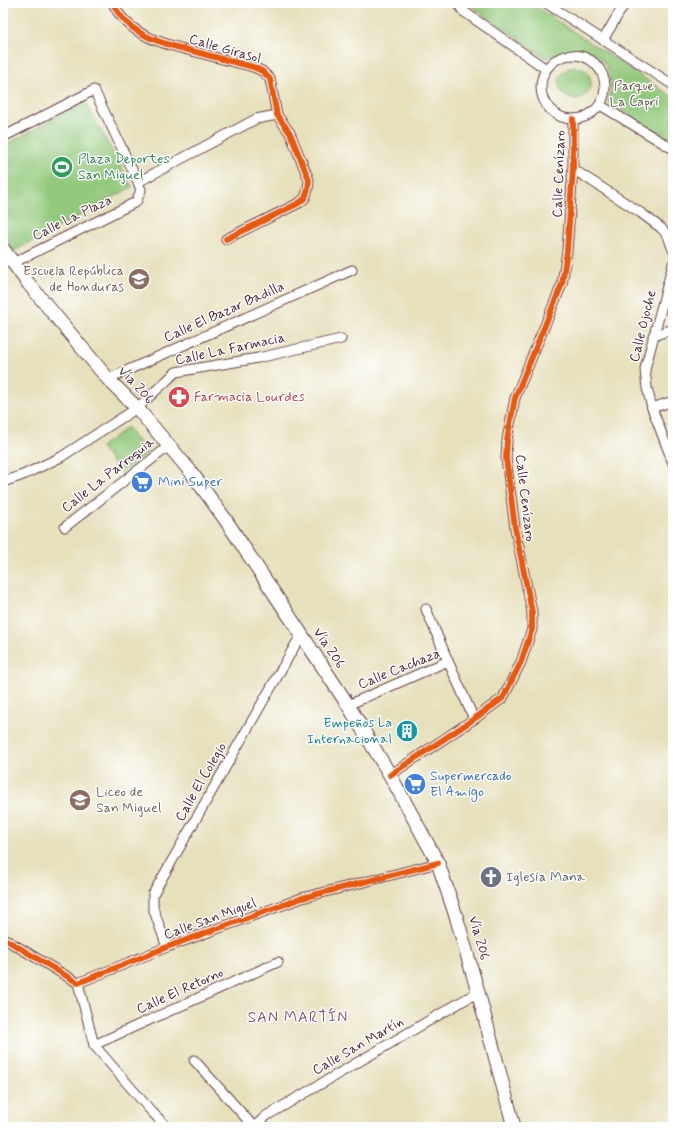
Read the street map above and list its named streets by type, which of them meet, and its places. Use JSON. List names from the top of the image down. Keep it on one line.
{"streets":{"main road":["Vía 206"],"street":["Calle Girasol","Calle Cenízaro","Calle La Plaza","Calle El Bazar Badilla","Calle Ojoche","Calle La Farmacia","Calle La Parroquia","Calle Cachaza","Calle El Colegio","Calle San Miguel","Calle El Retorno","Calle San Martín"]},"crossings":[["Calle Cenízaro","Vía 206"],["Calle Cenízaro","Calle Cachaza"],["Calle La Plaza","Vía 206"],["Calle El Bazar Badilla","Vía 206"],["Calle La Farmacia","Vía 206"],["Vía 206","Calle La Parroquia"],["Vía 206","Calle Cachaza"],["Vía 206","Calle El Colegio"],["Vía 206","Calle San Miguel"],["Vía 206","Calle San Martín"],["Calle El Colegio","Calle San Miguel"]],"districts":["SAN MARTÍN"],"parks":["Parque La Capri"],"places":{"sports":["Plaza Deportes San Miguel"],"school or university":["Escuela República de Honduras","Liceo de San Miguel"],"pharmacy":["Farmacia Lourdes"],"supermarket":["Mini Super","Supermercado El Amigo"],"building":["Empeños La Internacional"],"church":["Iglesia Mana"]}}
